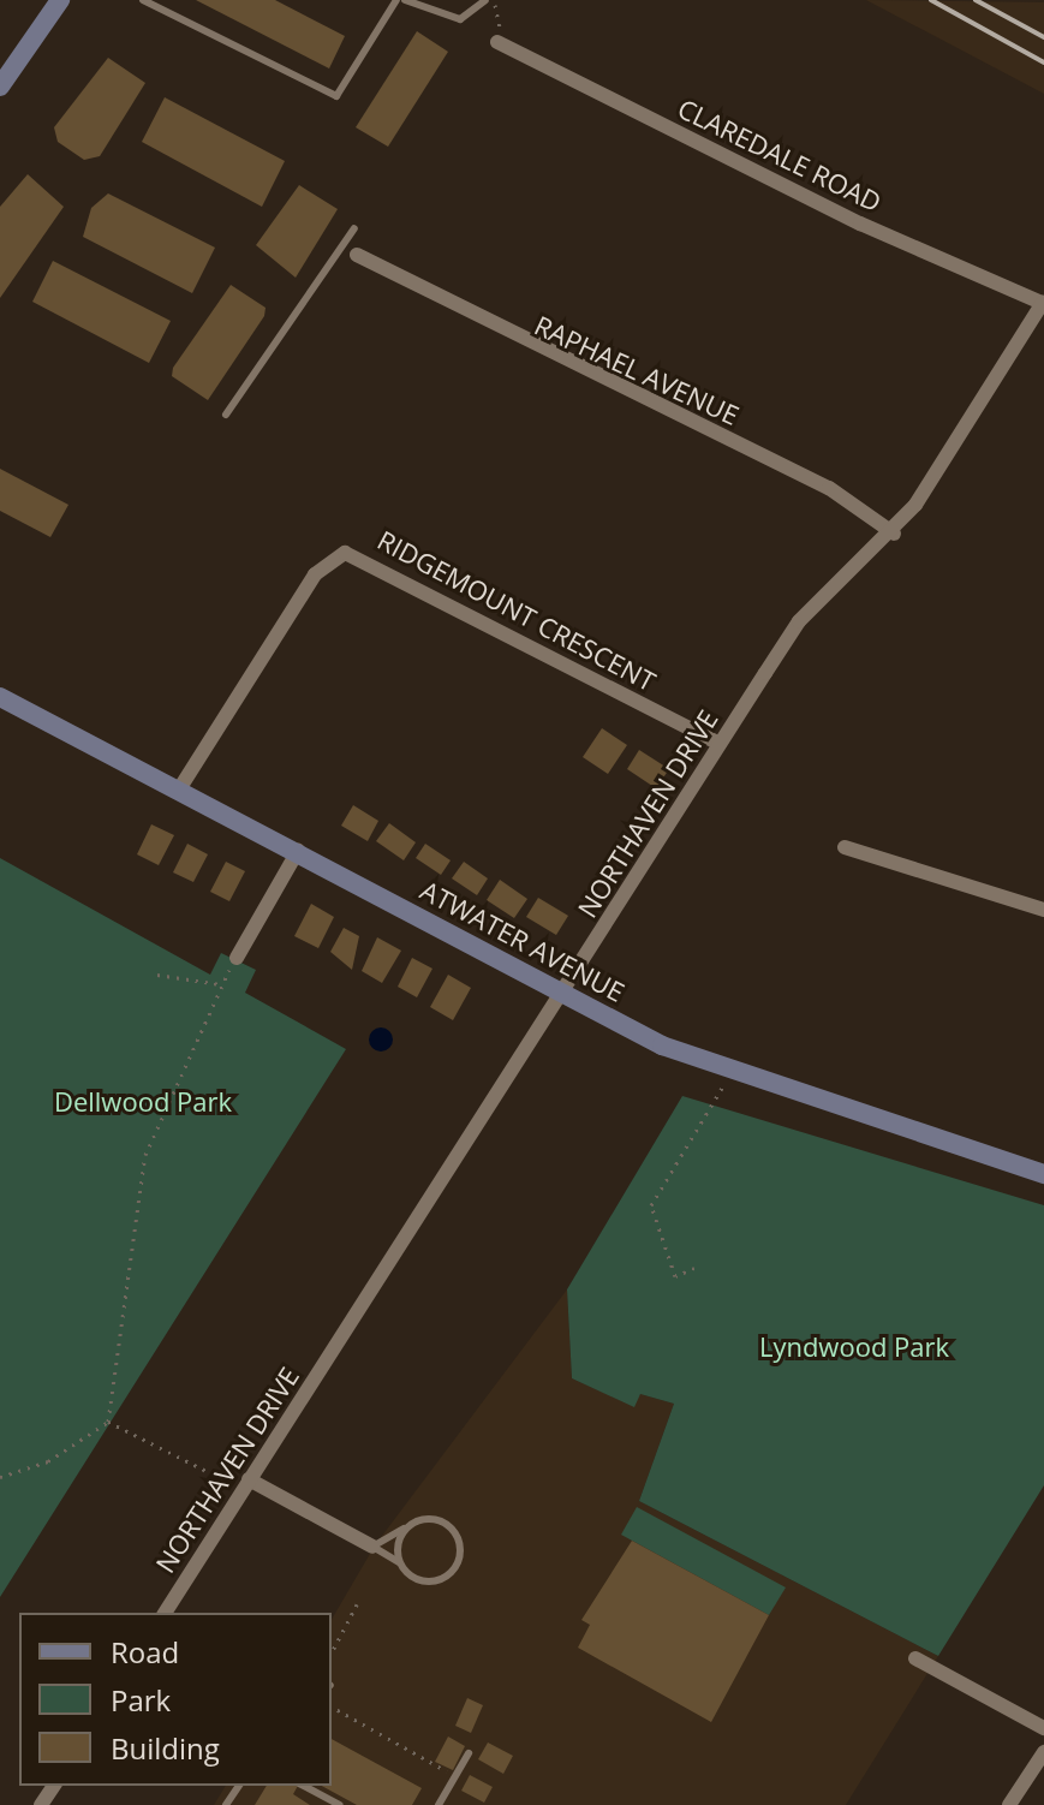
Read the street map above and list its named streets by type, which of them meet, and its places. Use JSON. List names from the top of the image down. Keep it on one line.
{"streets":{"street":["CLAREDALE ROAD","RAPHAEL AVENUE","RIDGEMOUNT CRESCENT","NORTHAVEN DRIVE","ATWATER AVENUE"]},"crossings":[["CLAREDALE ROAD","NORTHAVEN DRIVE"],["RAPHAEL AVENUE","NORTHAVEN DRIVE"],["RIDGEMOUNT CRESCENT","NORTHAVEN DRIVE"],["RIDGEMOUNT CRESCENT","ATWATER AVENUE"],["NORTHAVEN DRIVE","ATWATER AVENUE"]],"parks":["Dellwood Park","Lyndwood Park"],"legend":["Road","Park","Building"]}
